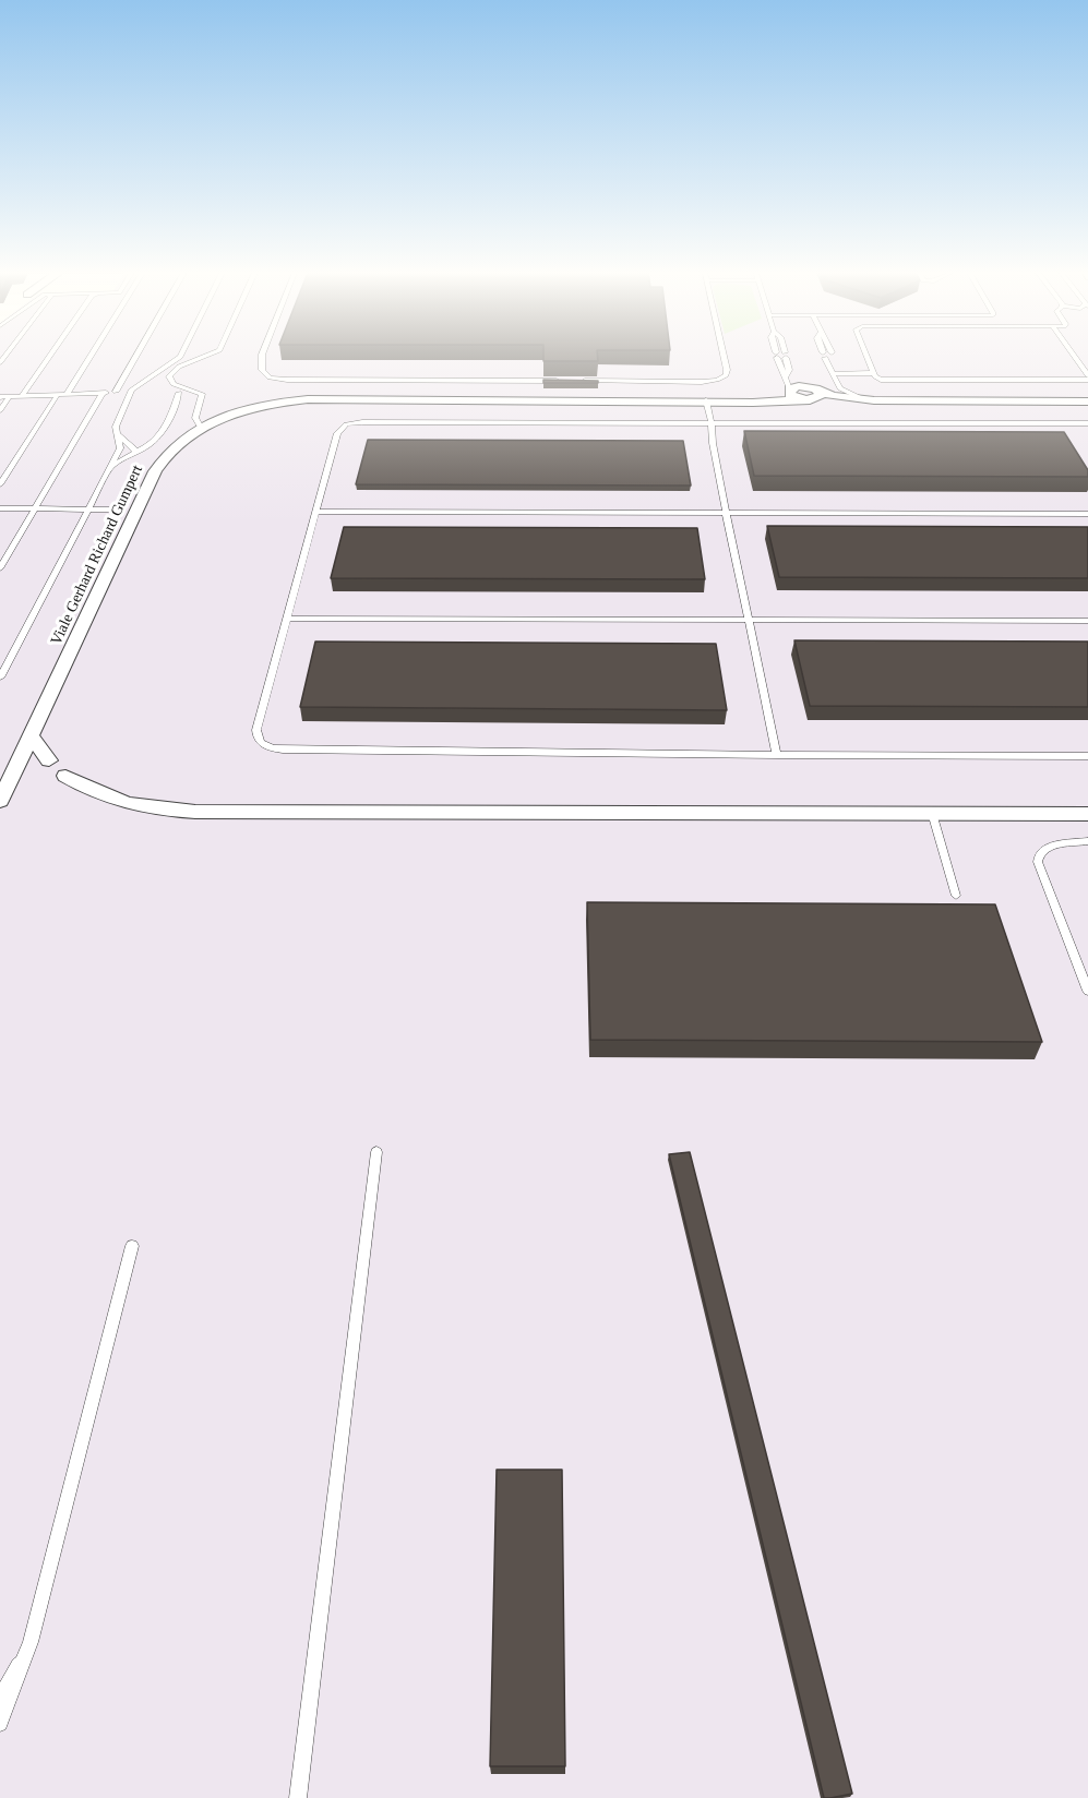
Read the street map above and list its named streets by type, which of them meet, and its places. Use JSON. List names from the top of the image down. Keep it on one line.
{"streets":{"street":["Viale Gerhard Richard Gumpert"]}}
